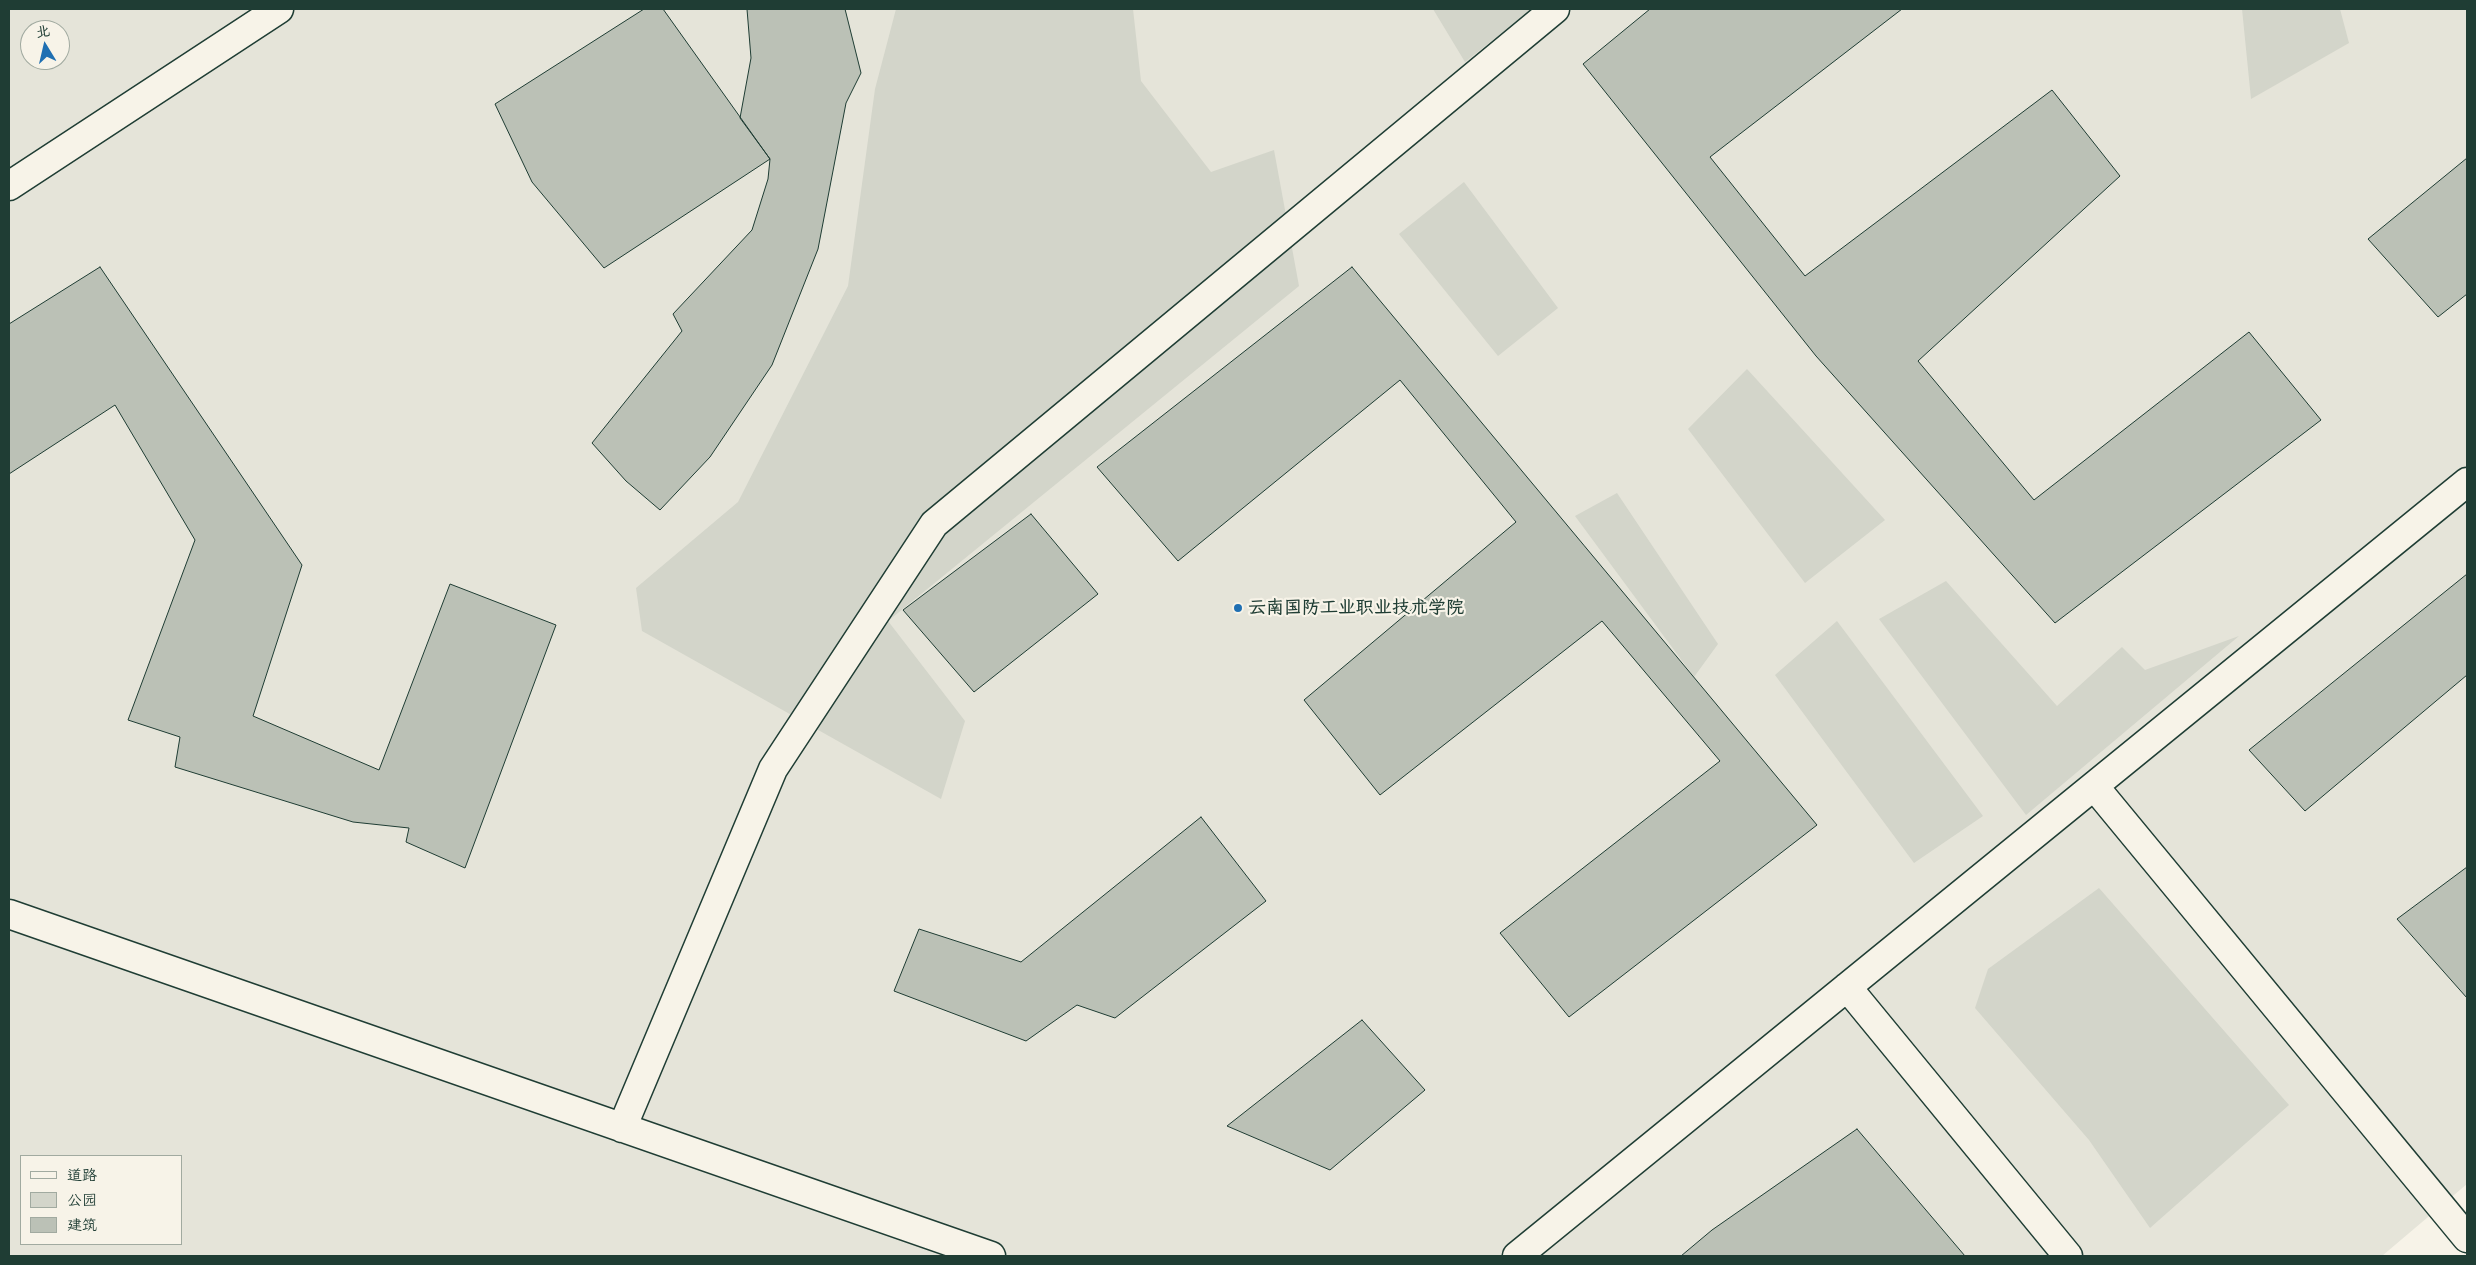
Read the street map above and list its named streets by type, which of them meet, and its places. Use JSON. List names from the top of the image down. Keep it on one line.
{"places":["云南国防工业职业技术学院"],"legend":["道路","公园","建筑"],"north":"top"}
